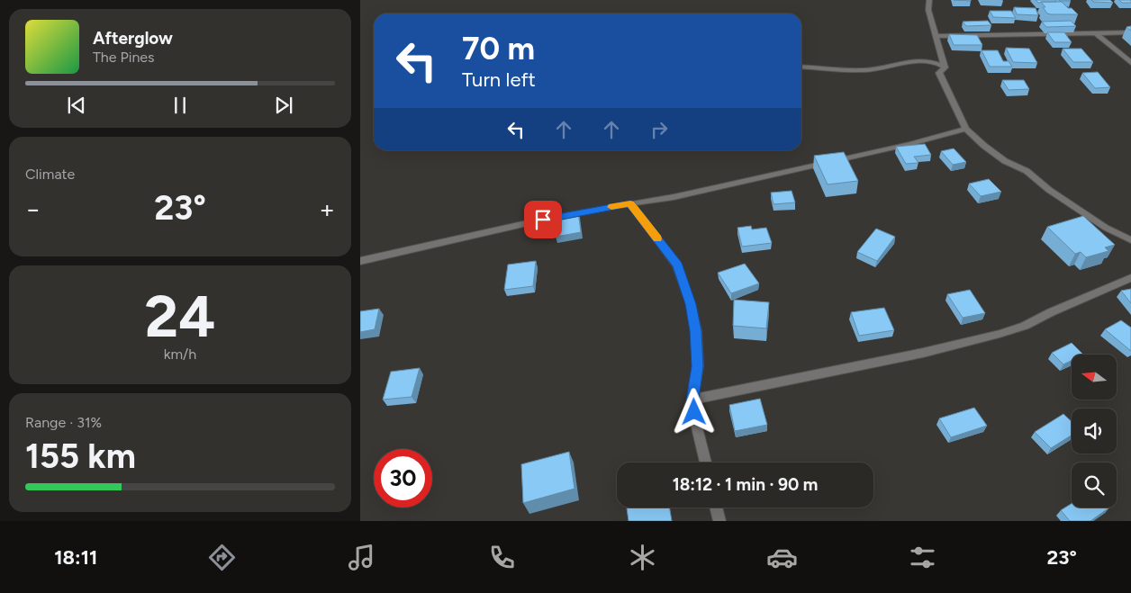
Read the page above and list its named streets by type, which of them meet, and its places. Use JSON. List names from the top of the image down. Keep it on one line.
{"north":"left","page":{"turn":["70 m","Turn left"],"song":["Afterglow","The Pines"],"tile":["Climate",["24","km/h"],["Range · 31%","155 km"]],"heat":["−","23°","+"],"limit":"30","trip":"18:12 · 1 min · 90 m","tabs":["18:11","23°"]}}
